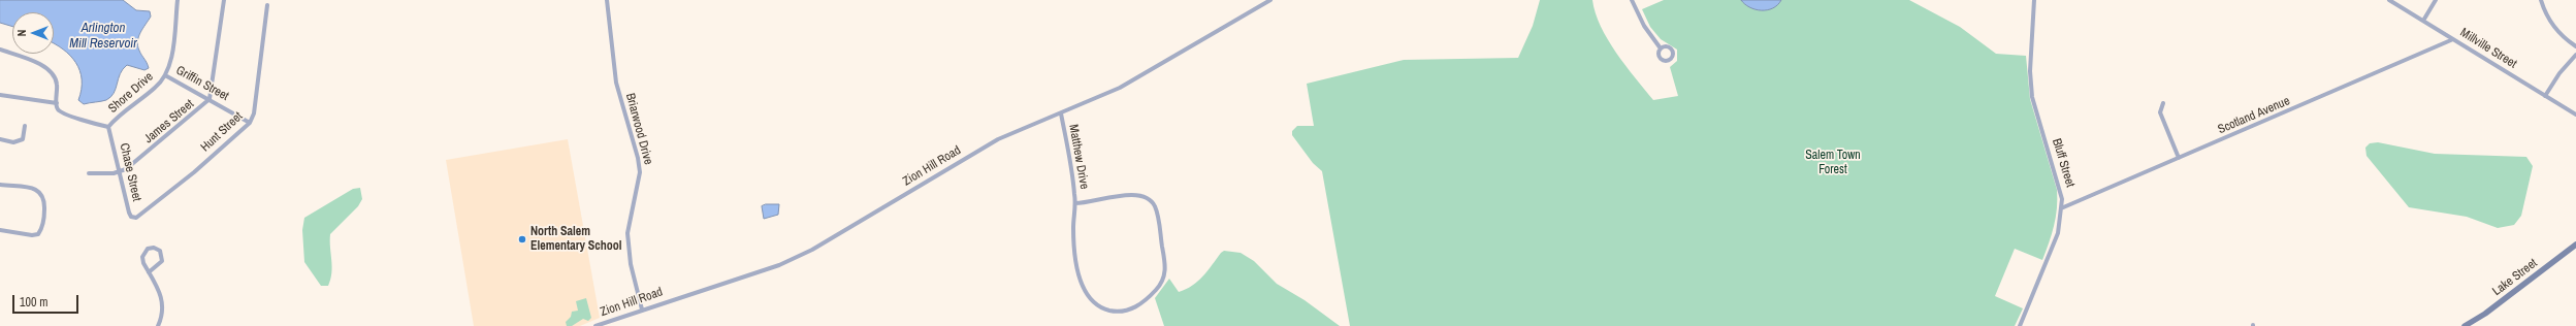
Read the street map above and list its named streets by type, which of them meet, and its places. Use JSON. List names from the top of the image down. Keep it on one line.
{"streets":{"street":["Millville Street","Griffin Street","Shore Drive","Scotland Avenue","James Street","Briarwood Drive","Hunt Street","Matthew Drive","Bluff Street","Zion Hill Road","Chase Street","Lake Street"]},"crossings":[["Millville Street","Scotland Avenue"],["Griffin Street","Shore Drive"],["Griffin Street","James Street"],["Griffin Street","Hunt Street"],["Shore Drive","Chase Street"],["Scotland Avenue","Bluff Street"],["James Street","Chase Street"],["Briarwood Drive","Zion Hill Road"],["Hunt Street","Chase Street"],["Matthew Drive","Zion Hill Road"]],"water":["Arlington Mill Reservoir"],"parks":["Salem Town Forest"],"places":["North Salem Elementary School"],"scale_bar":"100 m","north":"left"}
